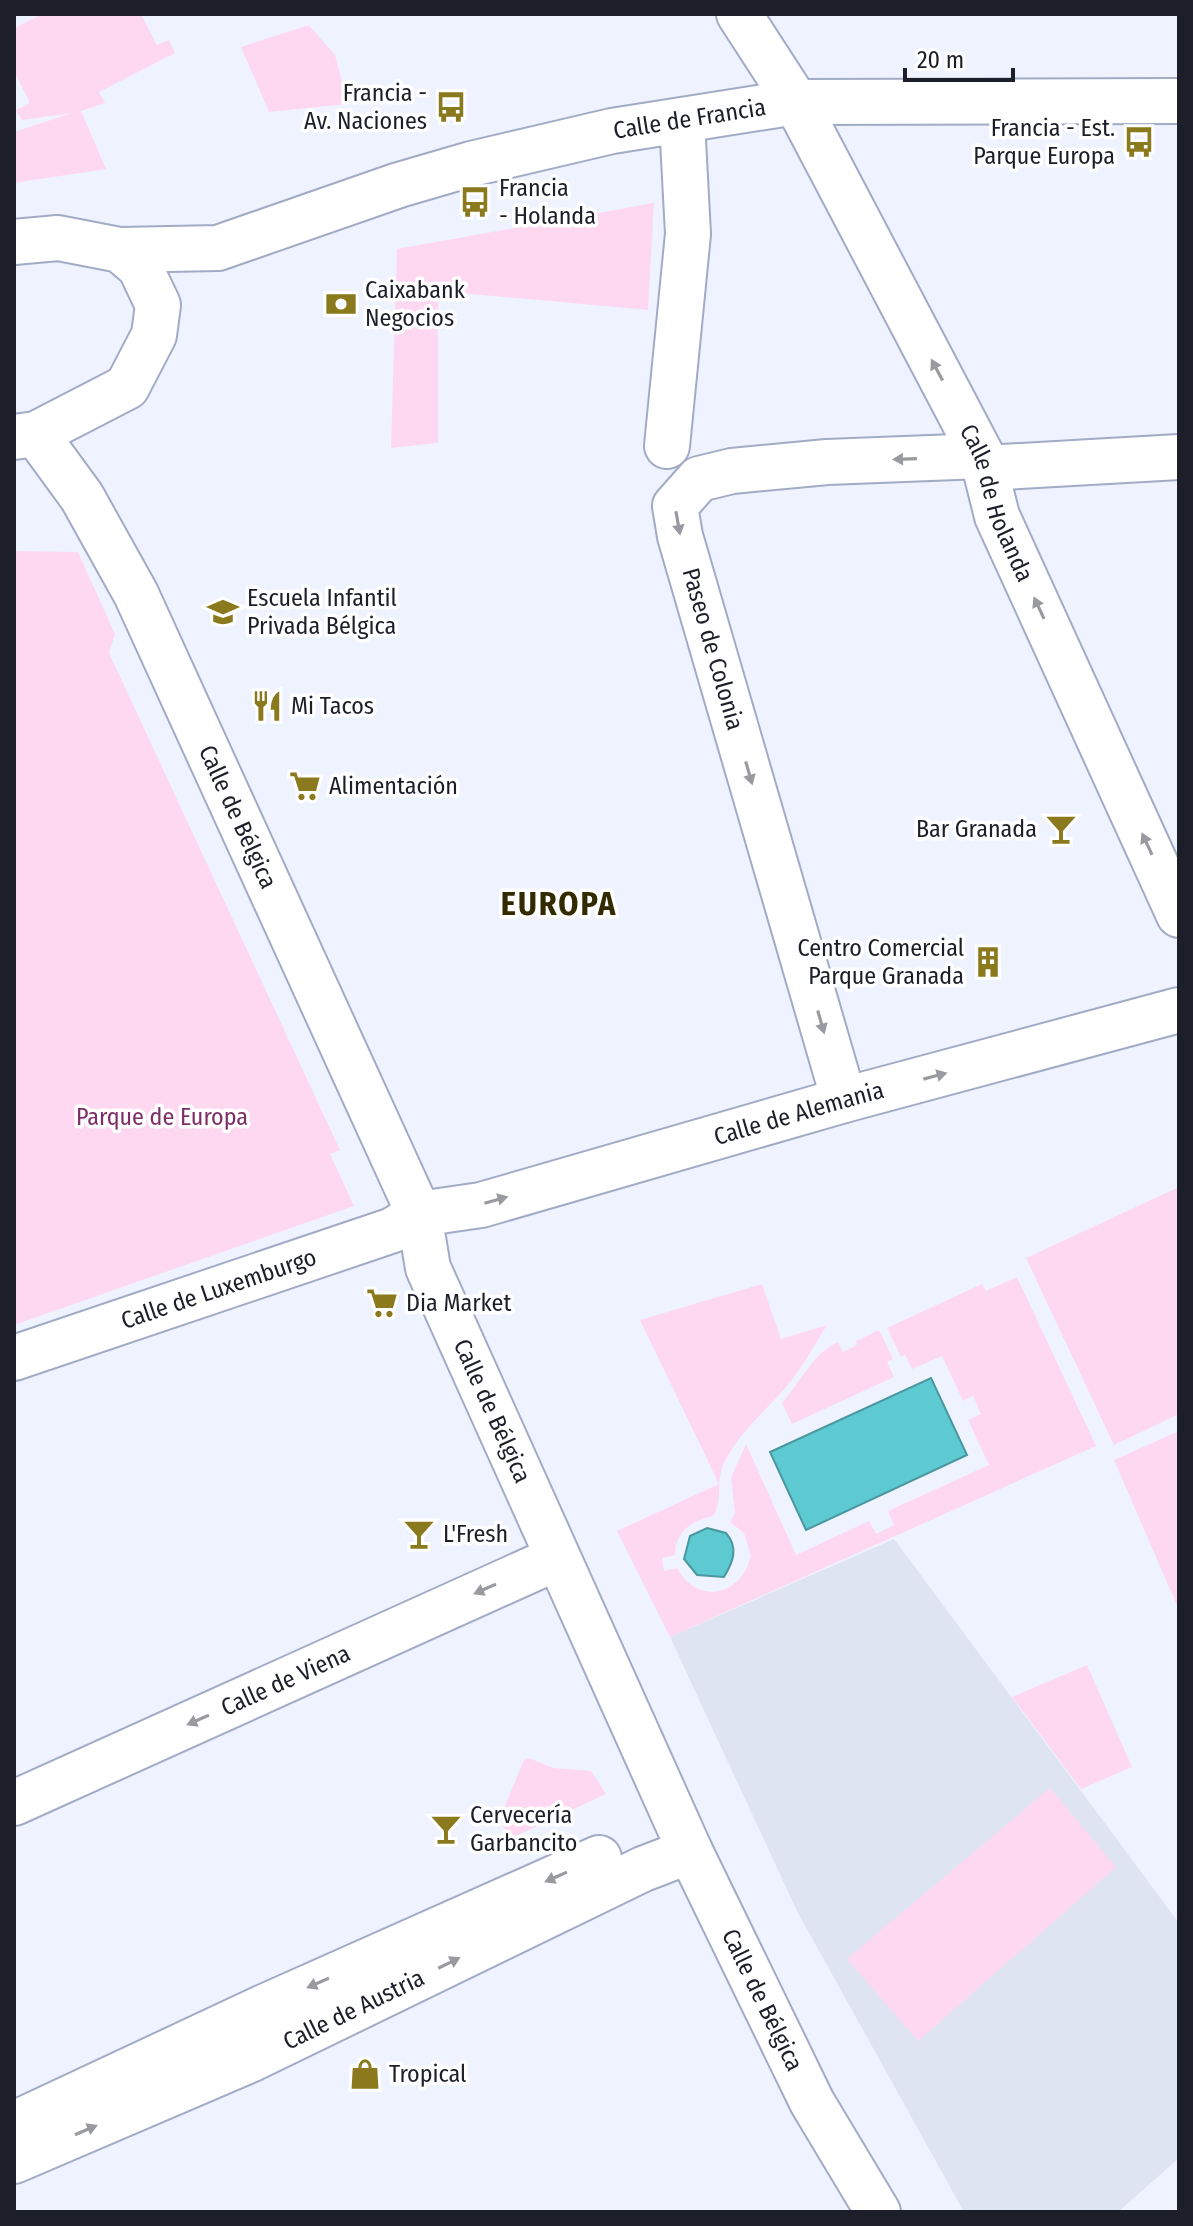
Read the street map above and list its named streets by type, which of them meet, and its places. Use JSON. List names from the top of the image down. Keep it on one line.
{"streets":{"street":["Calle de Francia","Calle de Holanda","Paseo de Colonia","Calle de Bélgica","Calle de Alemania","Calle de Luxemburgo","Calle de Viena","Calle de Austria"]},"crossings":[["Calle de Francia","Calle de Holanda"],["Calle de Holanda","Paseo de Colonia"],["Paseo de Colonia","Calle de Alemania"],["Calle de Bélgica","Calle de Alemania"],["Calle de Bélgica","Calle de Luxemburgo"],["Calle de Bélgica","Calle de Viena"],["Calle de Bélgica","Calle de Austria"],["Calle de Alemania","Calle de Luxemburgo"]],"one_way":["Calle de Holanda","Calle de Alemania","Calle de Viena"],"districts":["EUROPA"],"parks":["Parque de Europa"],"places":{"bus stop":["Francia - Av. Naciones","Francia - Est. Parque Europa","Francia - Holanda"],"bank":["Caixabank Negocios"],"school or university":["Escuela Infantil Privada Bélgica"],"restaurant":["Mi Tacos"],"supermarket":["Alimentación","Dia Market"],"bar":["Bar Granada","L'Fresh","Cervecería Garbancito"],"building":["Centro Comercial Parque Granada"],"shop":["Tropical"]},"scale_bar":"20 m"}
